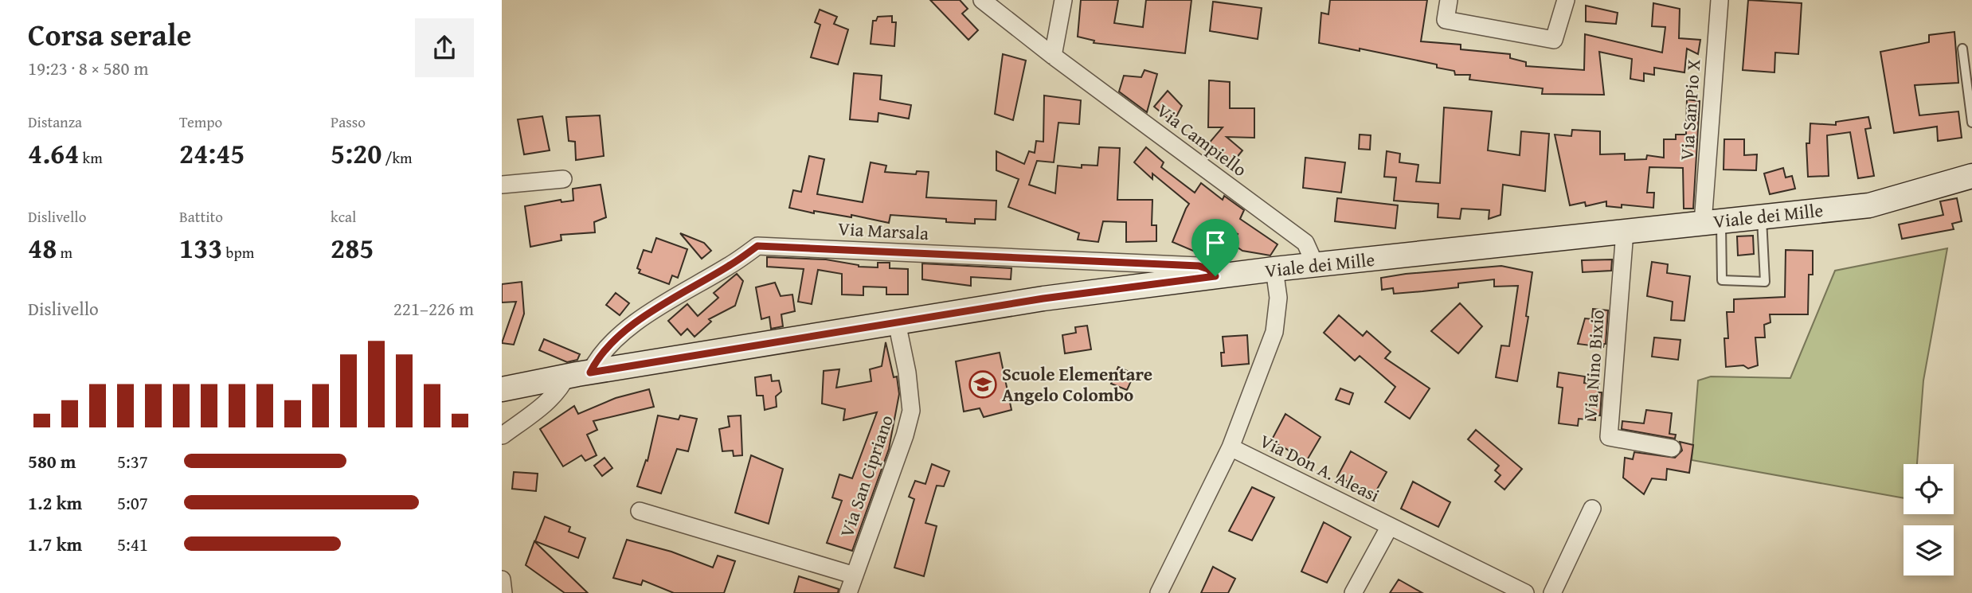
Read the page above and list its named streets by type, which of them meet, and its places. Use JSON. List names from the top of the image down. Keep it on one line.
{"streets":{"main road":["Viale dei Mille"],"street":["Via San Pio X","Via Campiello","Via Marsala","Via Nino Bixio","Via Don A. Aleasi","Via San Cipriano"]},"crossings":[["Via San Pio X","Viale dei Mille"],["Via Campiello","Viale dei Mille"],["Viale dei Mille","Via Marsala"],["Viale dei Mille","Via Nino Bixio"],["Viale dei Mille","Via Don A. Aleasi"],["Viale dei Mille","Via San Cipriano"]],"places":{"school or university":["Scuole Elementare Angelo Colombo"]},"page":{"heading":["Corsa serale","19:23 · 8 × 580 m"],"stats":[["Distanza","4.64 km"],["Tempo","24:45"],["Passo","5:20 /km"],["Dislivello","48 m"],["Battito","133 bpm"],["kcal","285"]],"chart":["Dislivello","221–226 m"],"list":[{"name":"580 m","note":"5:37"},{"name":"1.2 km","note":"5:07"},{"name":"1.7 km","note":"5:41"}]}}
